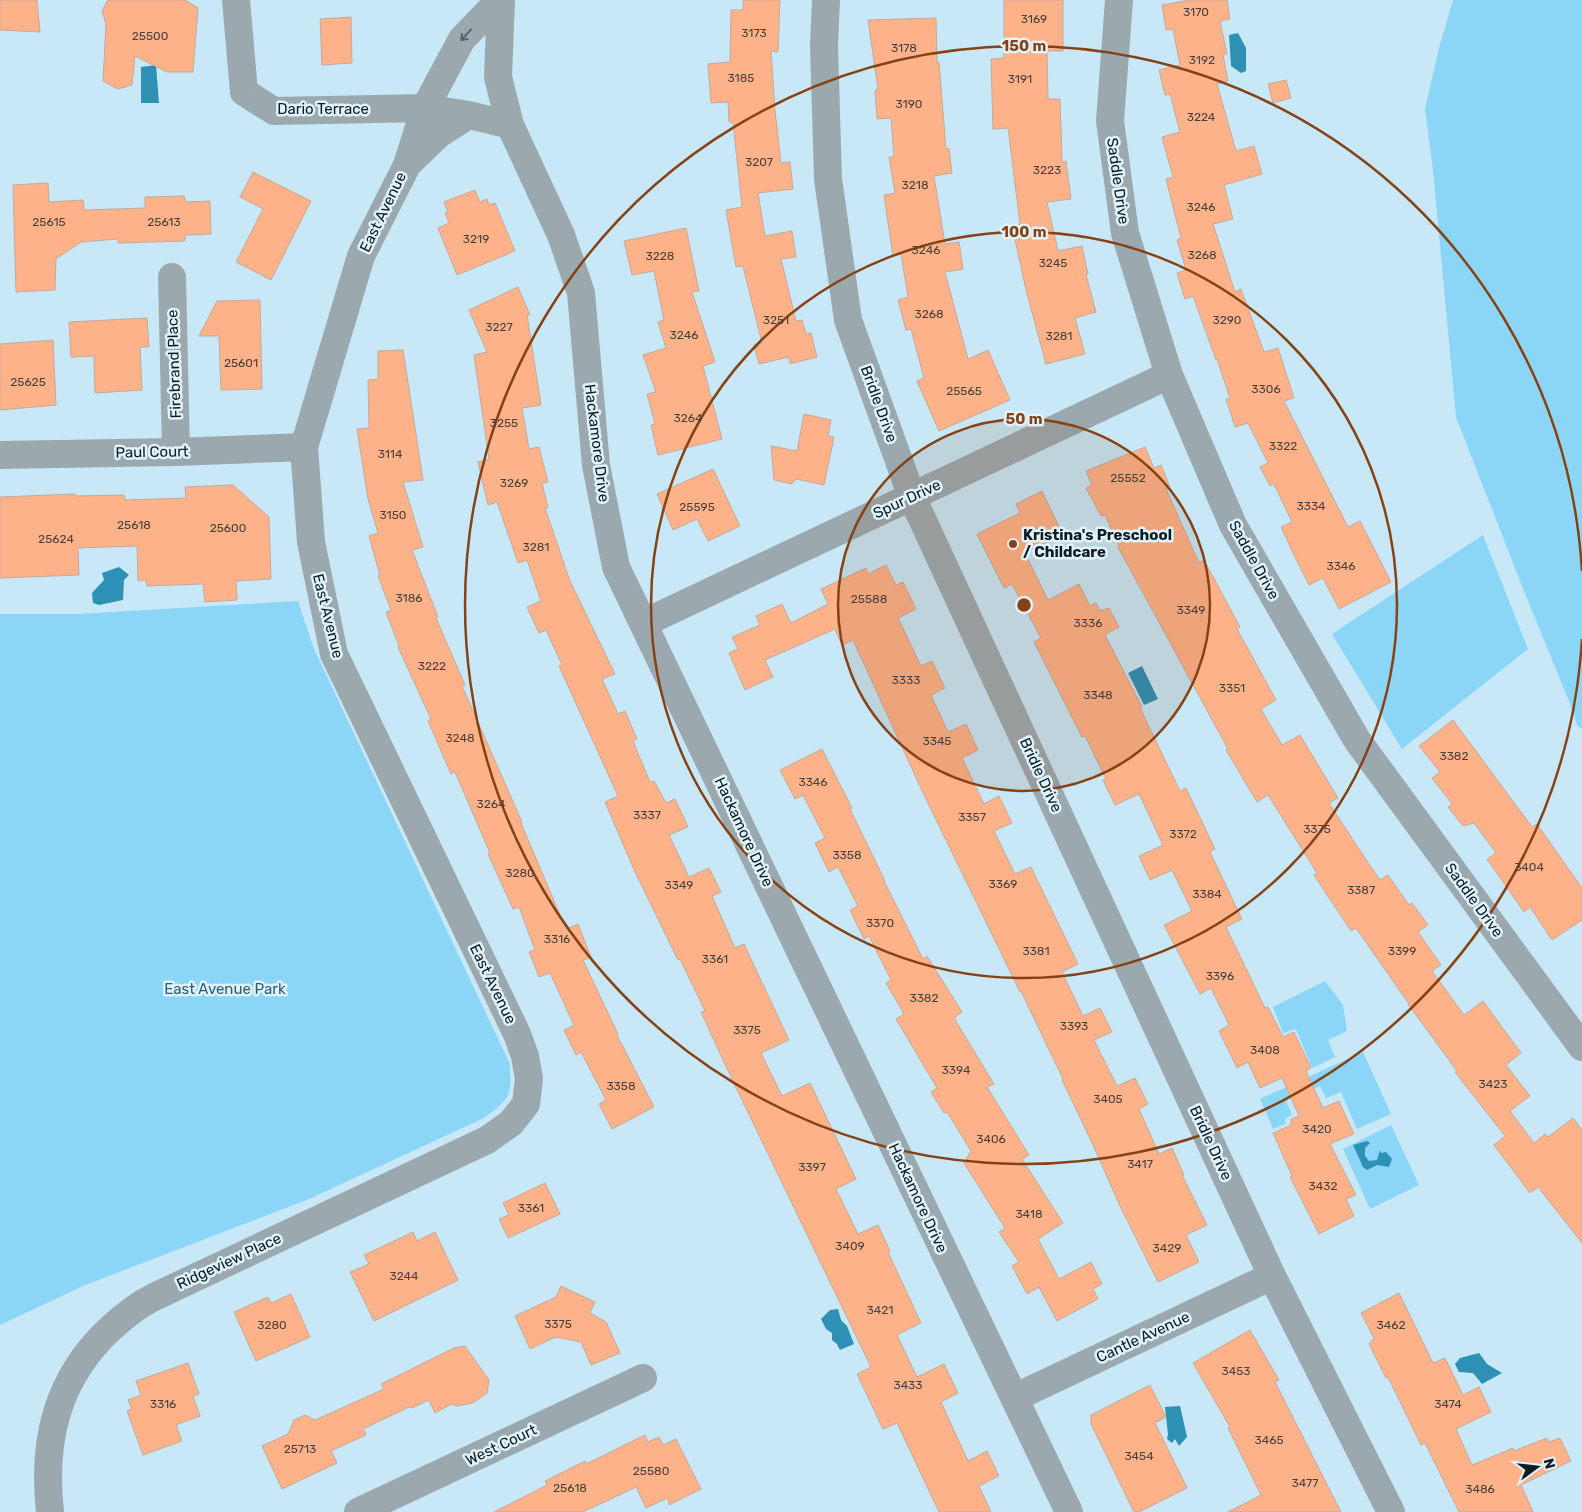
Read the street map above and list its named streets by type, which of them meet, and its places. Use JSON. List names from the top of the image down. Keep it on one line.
{"streets":{"street":["Dario Terrace","Saddle Drive","East Avenue","Firebrand Place","Bridle Drive","Hackamore Drive","Paul Court","Spur Drive","Ridgeview Place","Cantle Avenue","West Court"]},"crossings":[["Dario Terrace","East Avenue"],["Saddle Drive","Spur Drive"],["East Avenue","Hackamore Drive"],["East Avenue","Paul Court"],["East Avenue","Ridgeview Place"],["Firebrand Place","Paul Court"],["Bridle Drive","Spur Drive"],["Bridle Drive","Cantle Avenue"],["Hackamore Drive","Spur Drive"],["Hackamore Drive","Cantle Avenue"]],"parks":["East Avenue Park"],"places":["Kristina's Preschool / Childcare"],"house_numbers":["3170","3169","3173","25500","3178","3192","3185","3191","3190","3224","3207","3223","3218","3246","25615","25613","3219","3246","3268","3228","3245","3268","3251","3290","3227","3246","3281","25601","25625","3306","25565","3264","3255","3322","3114","25552","3269","3334","25595","3150","25618","25600","25624","3281","3346","3186","25588","3349","3336","3222","3333","3351","3348","3248","3345","3382","3346","3264","3337","3357","3375","3372","3358","3404","3280","3369","3349","3387","3384","3370","3316","3381","3399","3361","3396","3382","3393","3375","3408","3394","3423","3358","3405","3420","3406","3417","3397","3432","3361","3418","3409","3429","3244","3421","3375","3280","3462","3453","3433","3316","3474","3465","25713","3454","25580","3477","25618","3486"],"north":"right","rings":["150 m","100 m","50 m"]}
